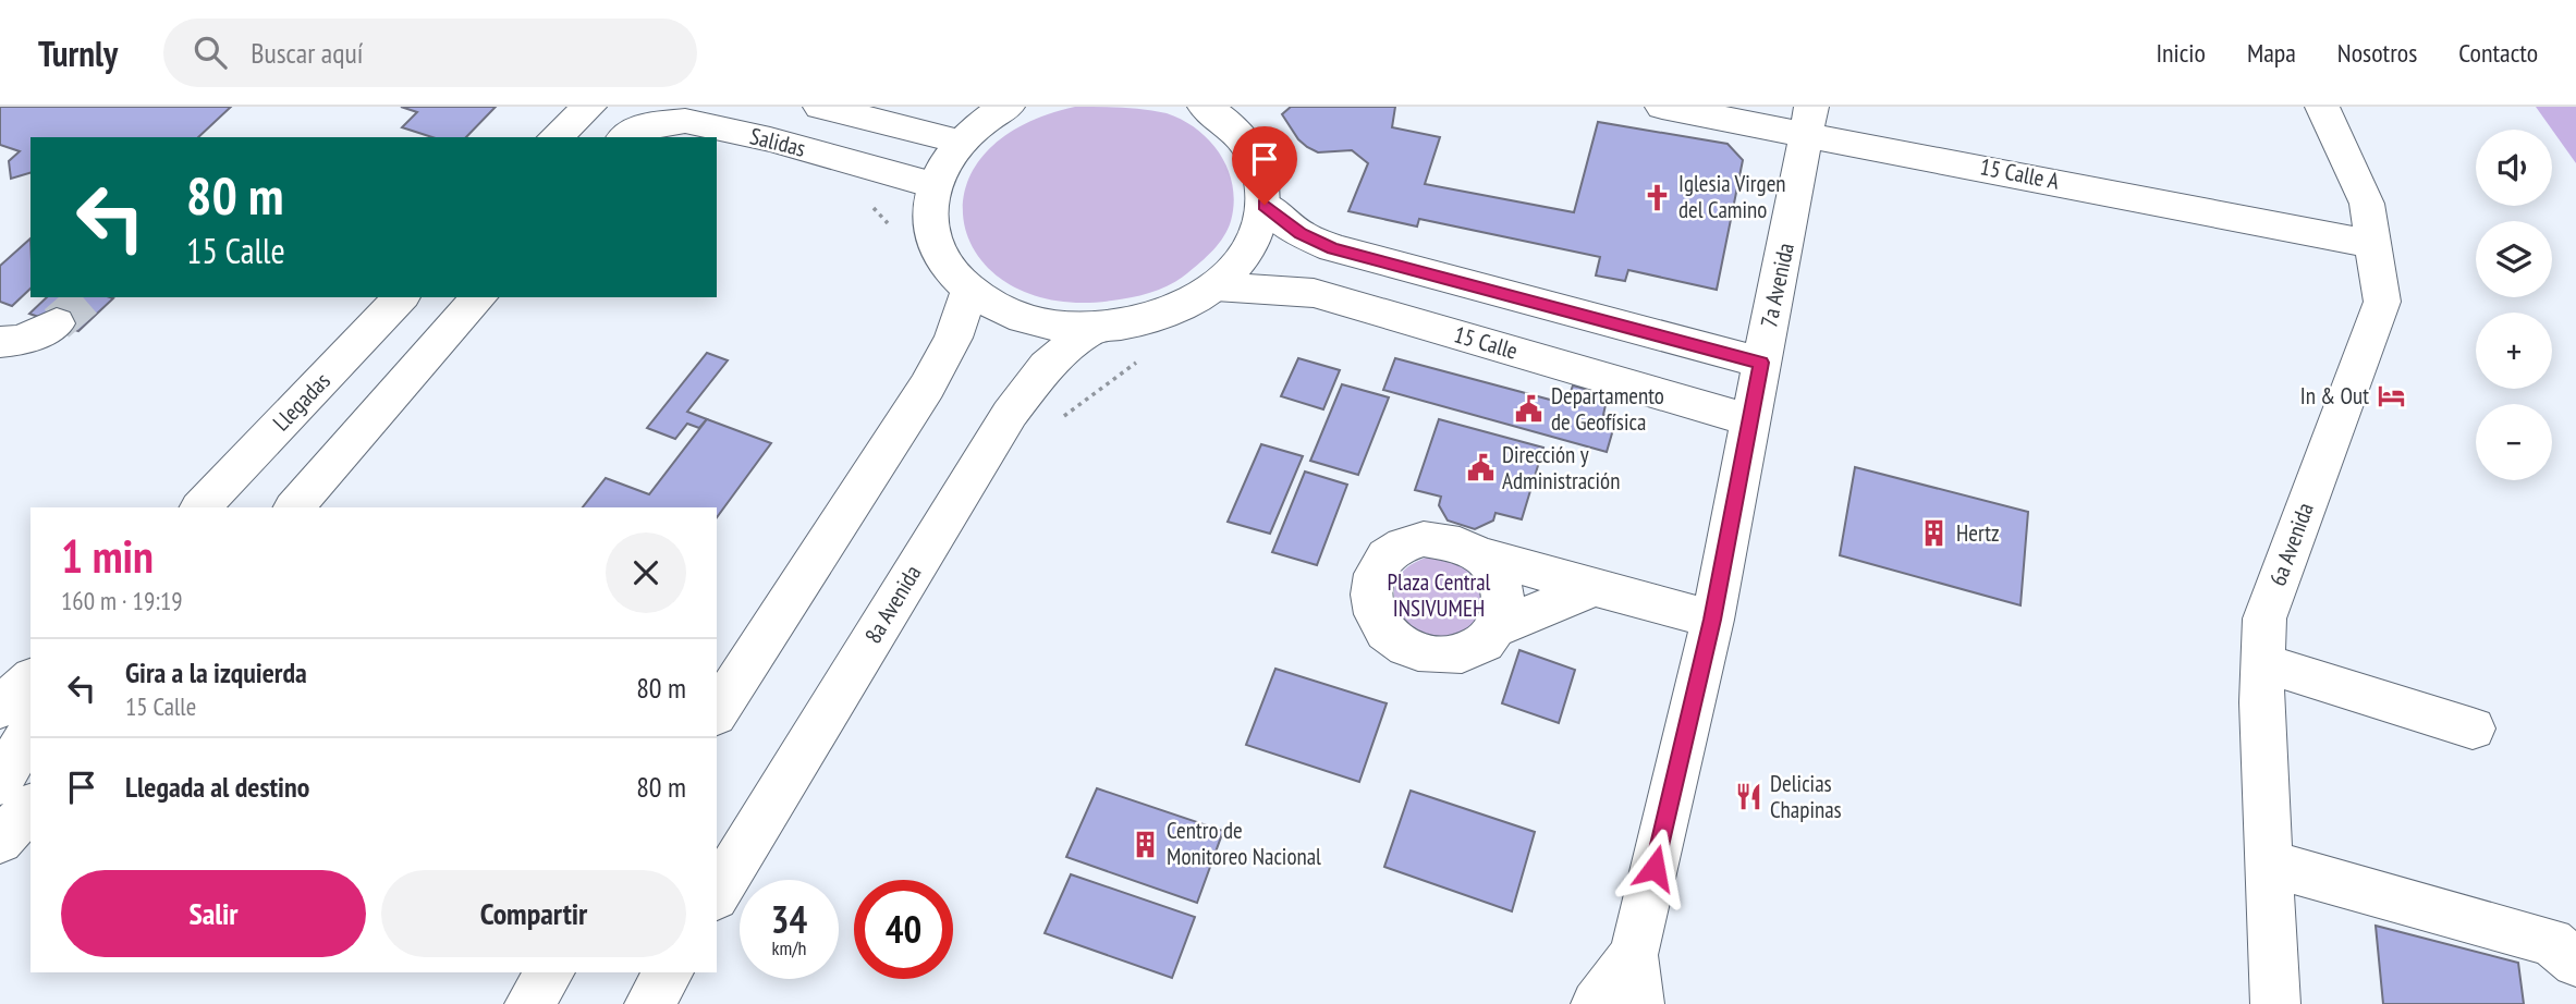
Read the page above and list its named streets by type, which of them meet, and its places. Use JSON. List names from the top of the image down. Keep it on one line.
{"streets":{"street":["Salidas","15 Calle A","7a Avenida","15 Calle","Llegadas","6a Avenida","8a Avenida"]},"crossings":[["15 Calle A","7a Avenida"],["15 Calle A","6a Avenida"],["7a Avenida","15 Calle"]],"parks":["Plaza Central INSIVUMEH"],"places":{"church":["Iglesia Virgen del Camino"],"hotel":["In & Out"],"public building":["Departamento de Geofísica","Dirección y Administración"],"building":["Hertz","Centro de Monitoreo Nacional"],"restaurant":["Delicias Chapinas"]},"page":{"header":"Turnly","search":"Buscar aquí","nav":["Inicio","Mapa","Nosotros","Contacto"],"map_buttons":["+","−"],"turn":["80 m","15 Calle"],"heading":["1 min","160 m · 19:19"],"list":[{"name":"Gira a la izquierda","note":"15 Calle","value":"80 m"},{"name":"Llegada al destino","value":"80 m"}],"buttons":["Salir","Compartir"],"speed":"34 km/h","limit":"40"}}
